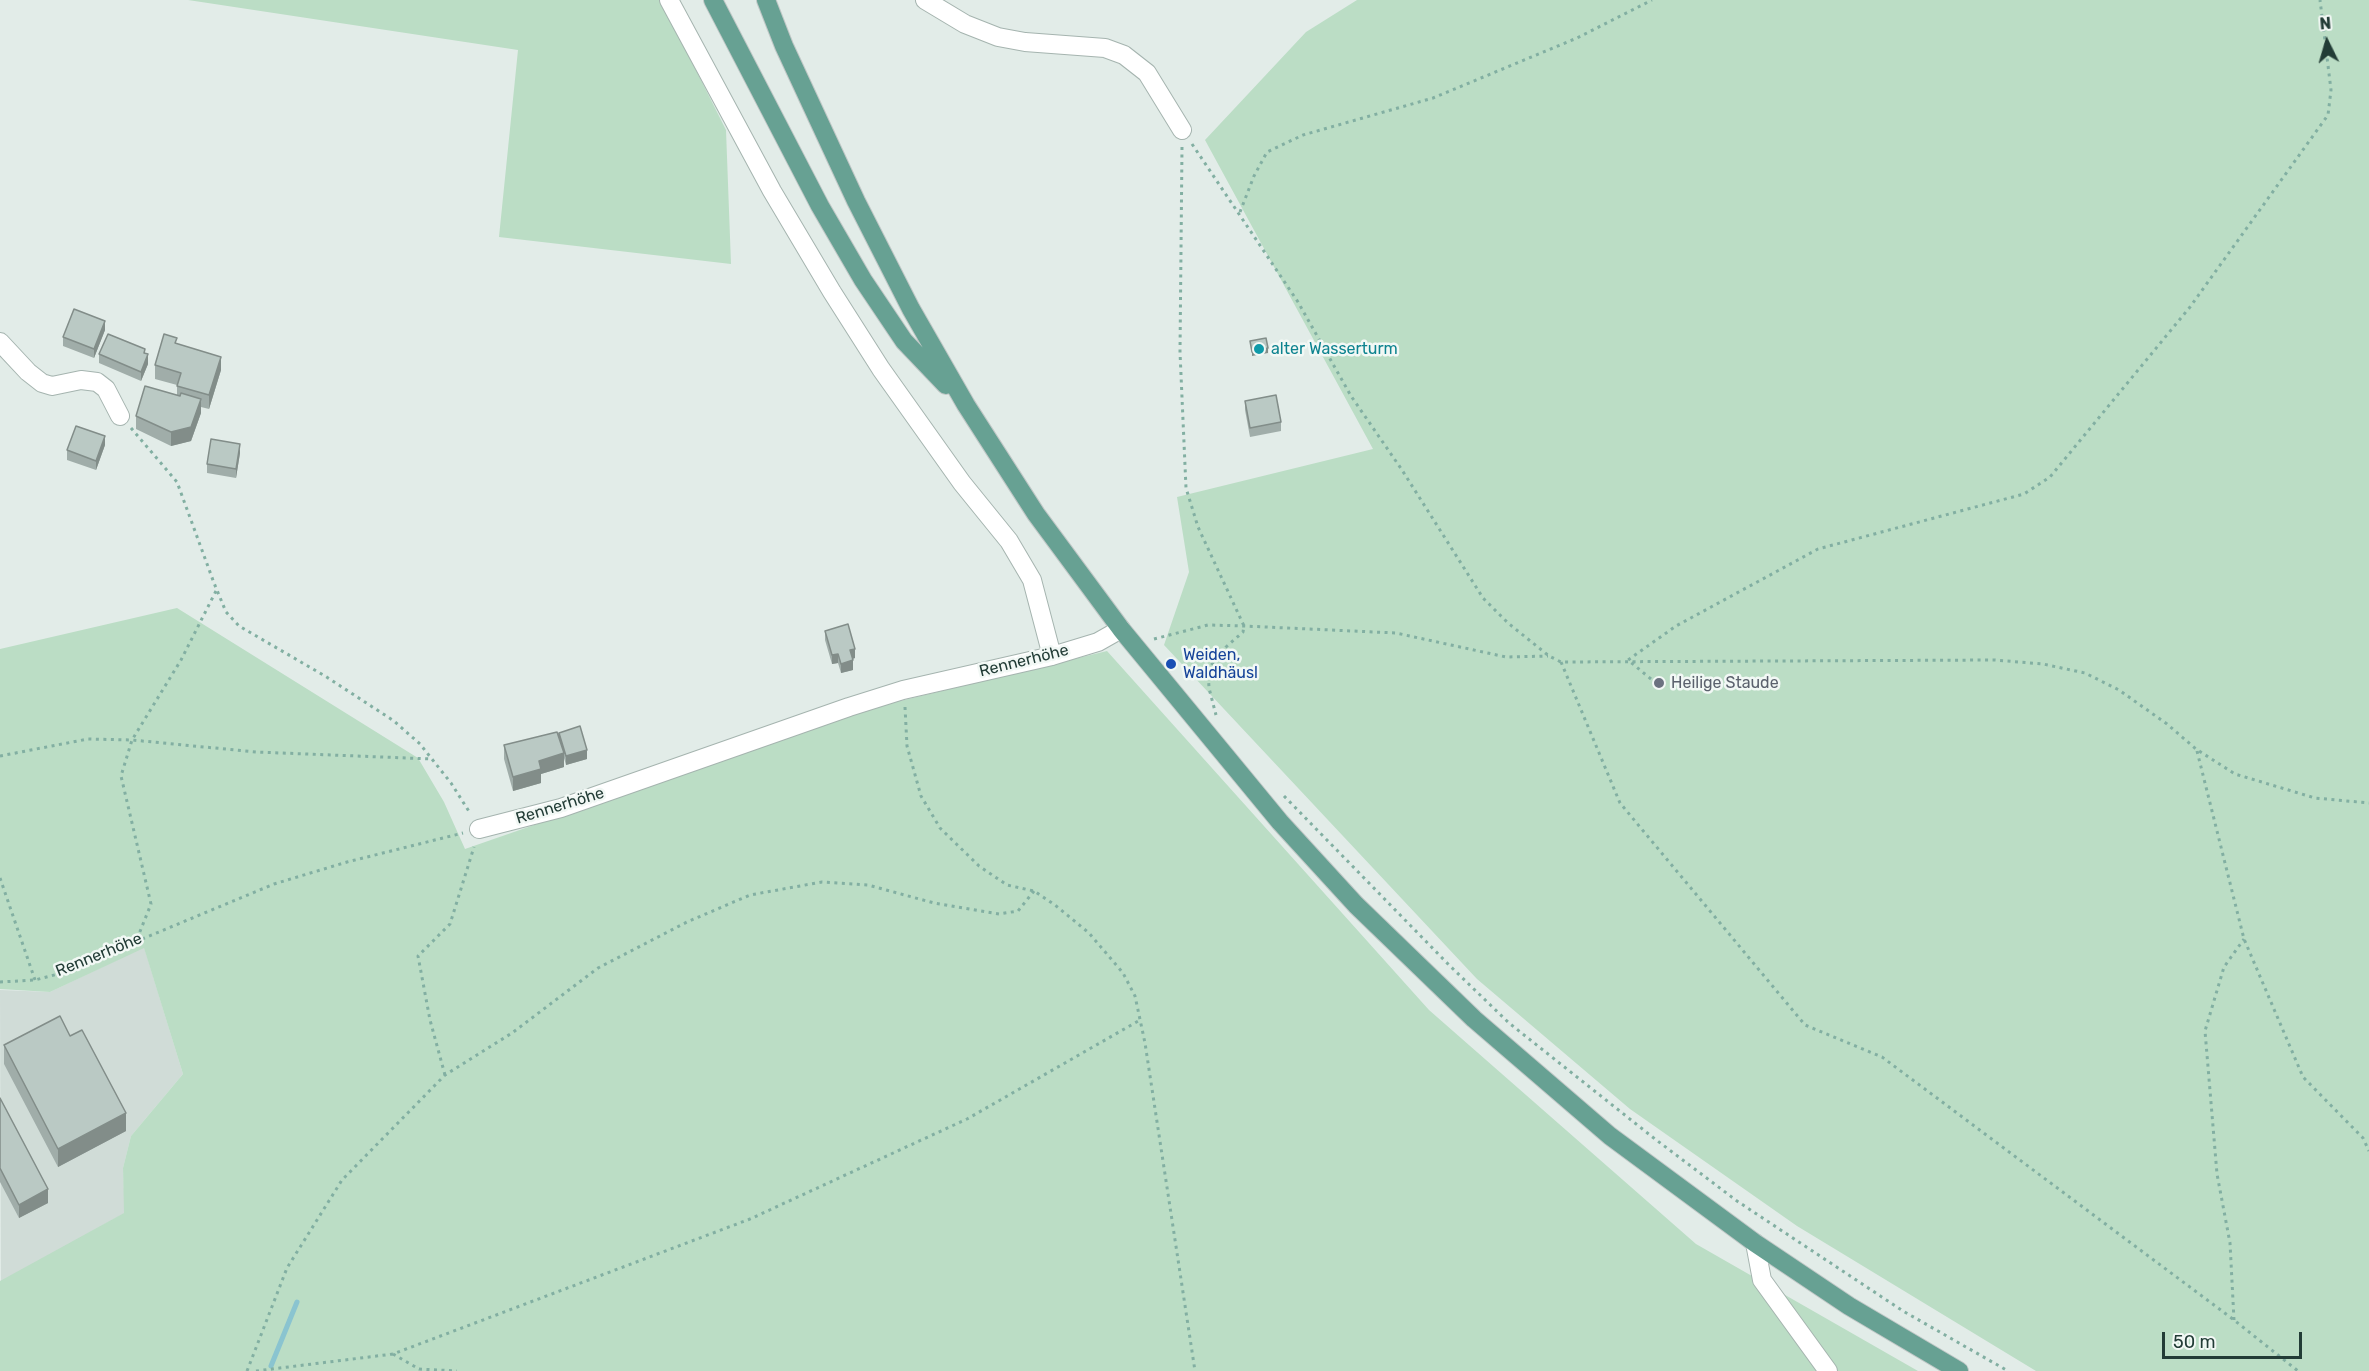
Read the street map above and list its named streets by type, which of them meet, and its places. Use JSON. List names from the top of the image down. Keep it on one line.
{"streets":{"street":["Rennerhöhe"]},"places":["alter Wasserturm","Weiden, Waldhäusl","Heilige Staude"],"scale_bar":"50 m","north":"top"}
